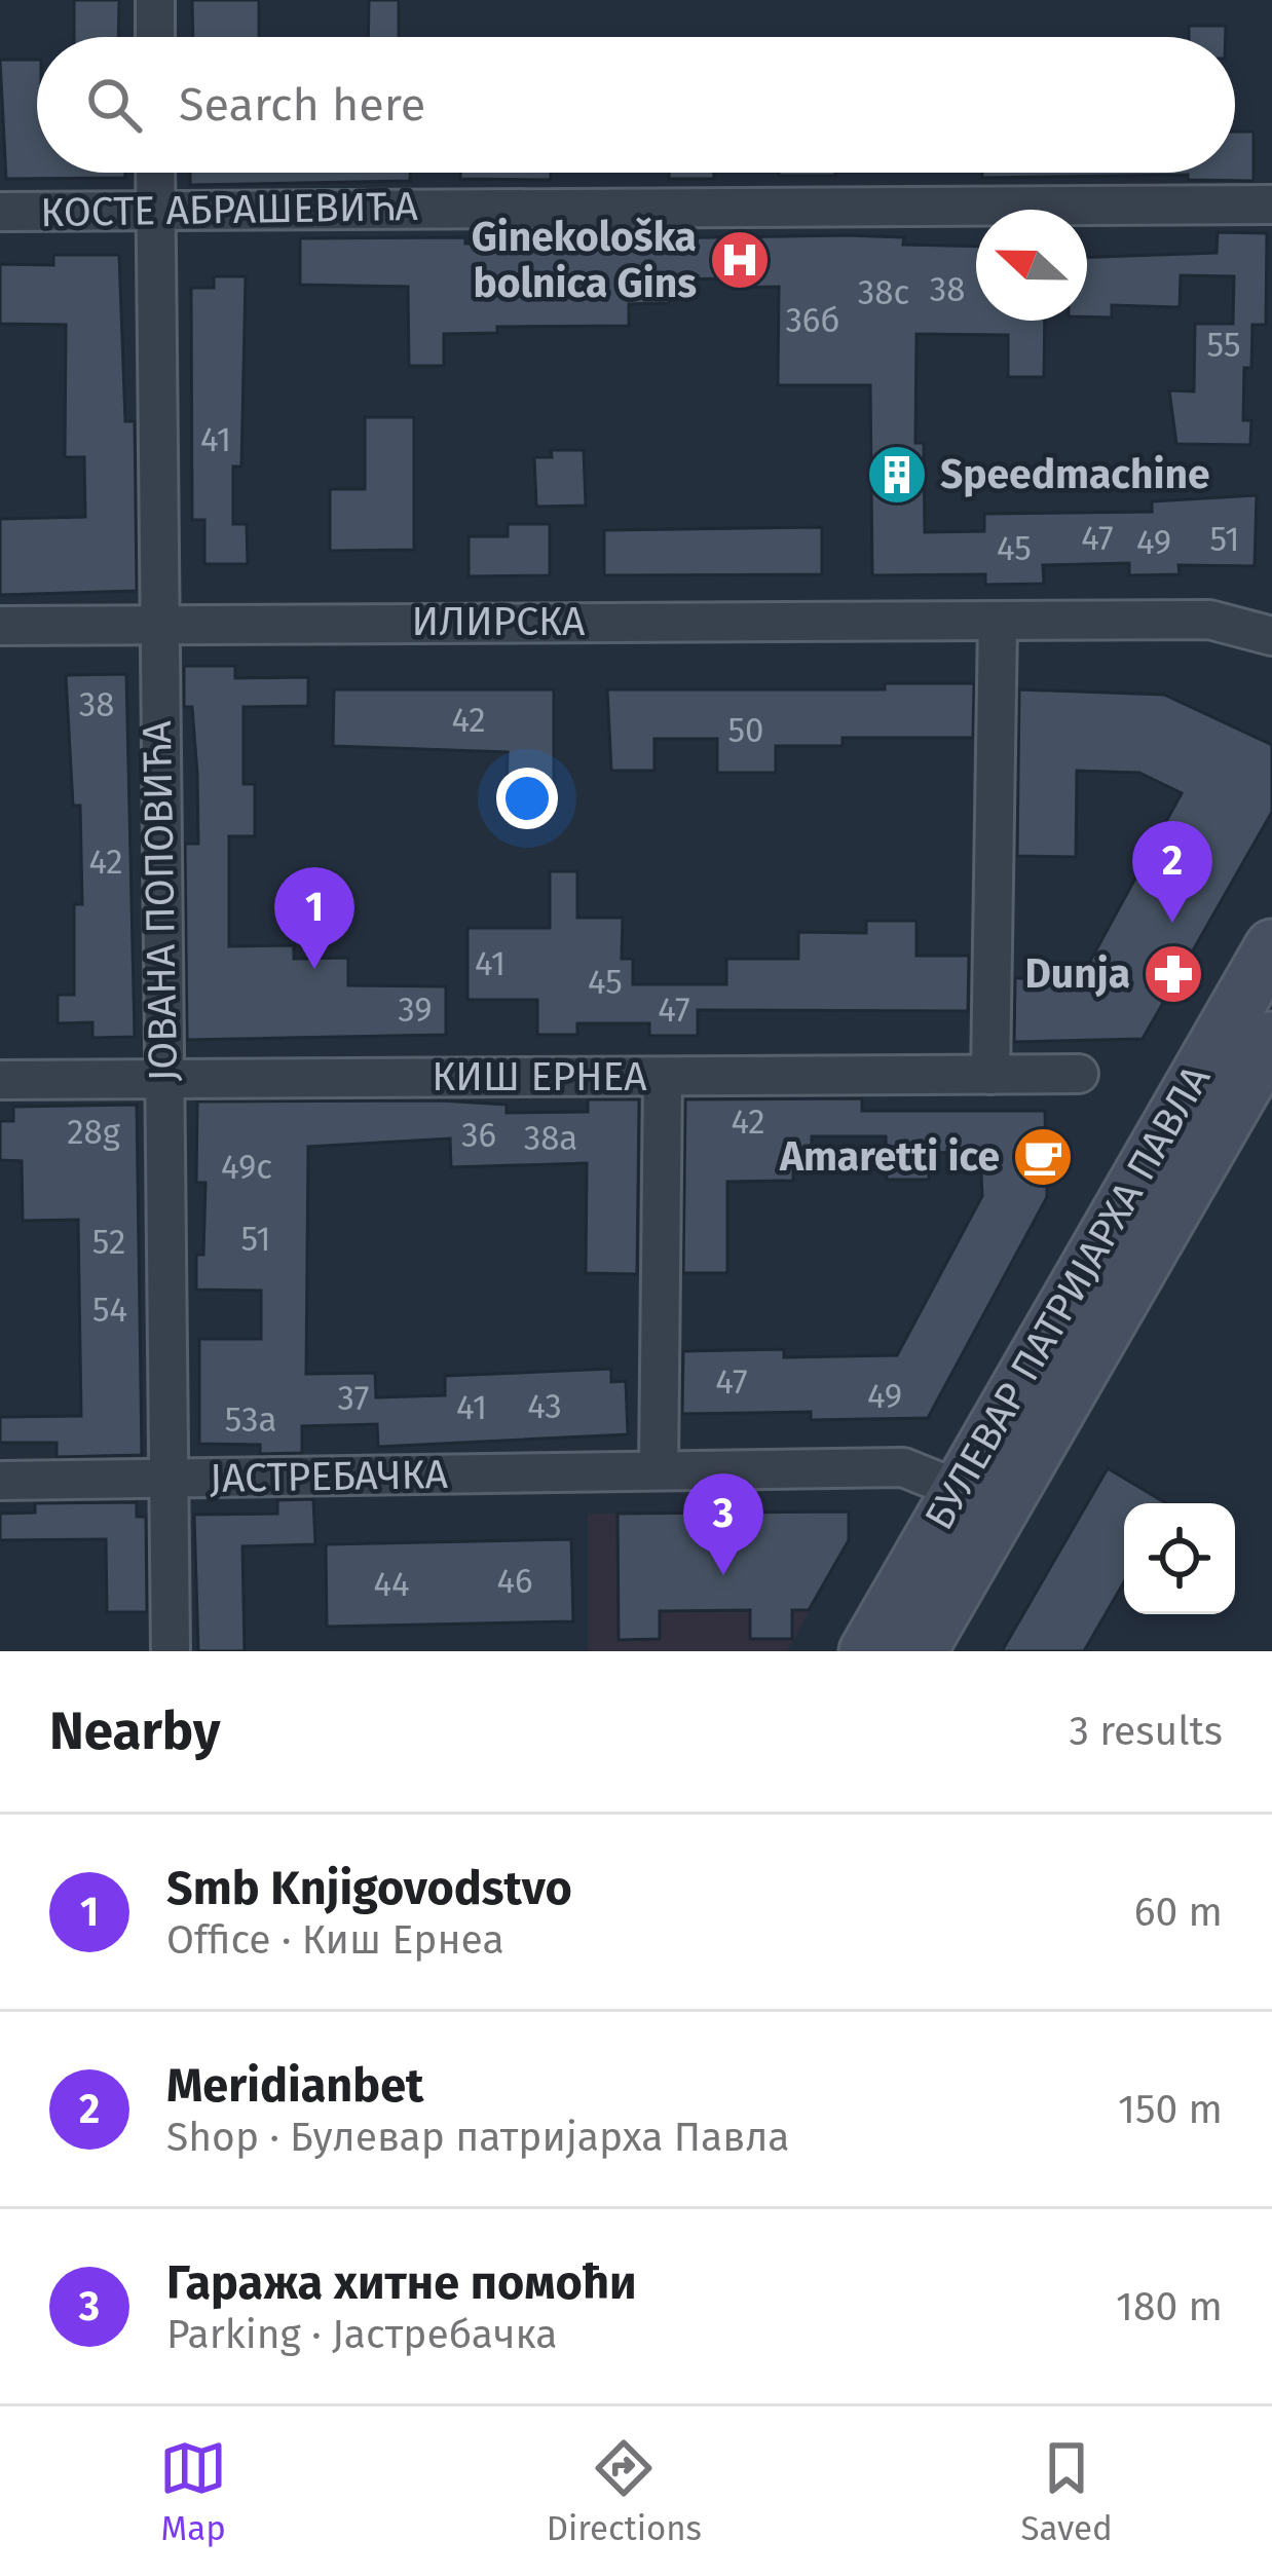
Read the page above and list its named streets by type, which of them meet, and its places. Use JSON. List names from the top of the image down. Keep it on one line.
{"streets":{"main road":["БУЛЕВАР ПАТРИЈАРХА ПАВЛА"],"street":["КОСТЕ АБРАШЕВИЋА","ИЛИРСКА","ЈОВАНА ПОПОВИЋА","КИШ ЕРНЕА","ЈАСТРЕБАЧКА"]},"crossings":[["КОСТЕ АБРАШЕВИЋА","ЈОВАНА ПОПОВИЋА"],["ИЛИРСКА","ЈОВАНА ПОПОВИЋА"],["ЈОВАНА ПОПОВИЋА","КИШ ЕРНЕА"],["ЈОВАНА ПОПОВИЋА","ЈАСТРЕБАЧКА"],["БУЛЕВАР ПАТРИЈАРХА ПАВЛА","ЈАСТРЕБАЧКА"]],"places":{"hospital":["Ginekološka bolnica Gins"],"building":["Speedmachine"],"pharmacy":["Dunja"],"cafe":["Amaretti ice"]},"house_numbers":["38","38c","36б","55","41","47","51","49","45","38","42","50","42","41","45","39","47","42","28g","36","38a","49c","51","52","54","47","49","37","43","41","53a","46","44"],"north":"left","page":{"search":"Search here","pins":["2","1","3"],"heading":["Nearby","3 results"],"list":[{"mark":"1","name":"Smb Knjigovodstvo","note":"Office · Киш Ернеа","value":"60 m"},{"mark":"2","name":"Meridianbet","note":"Shop · Булевар патријарха Павла","value":"150 m"},{"mark":"3","name":"Гаража хитне помоћи","note":"Parking · Јастребачка","value":"180 m"}],"nav":["Map","Directions","Saved"]}}
